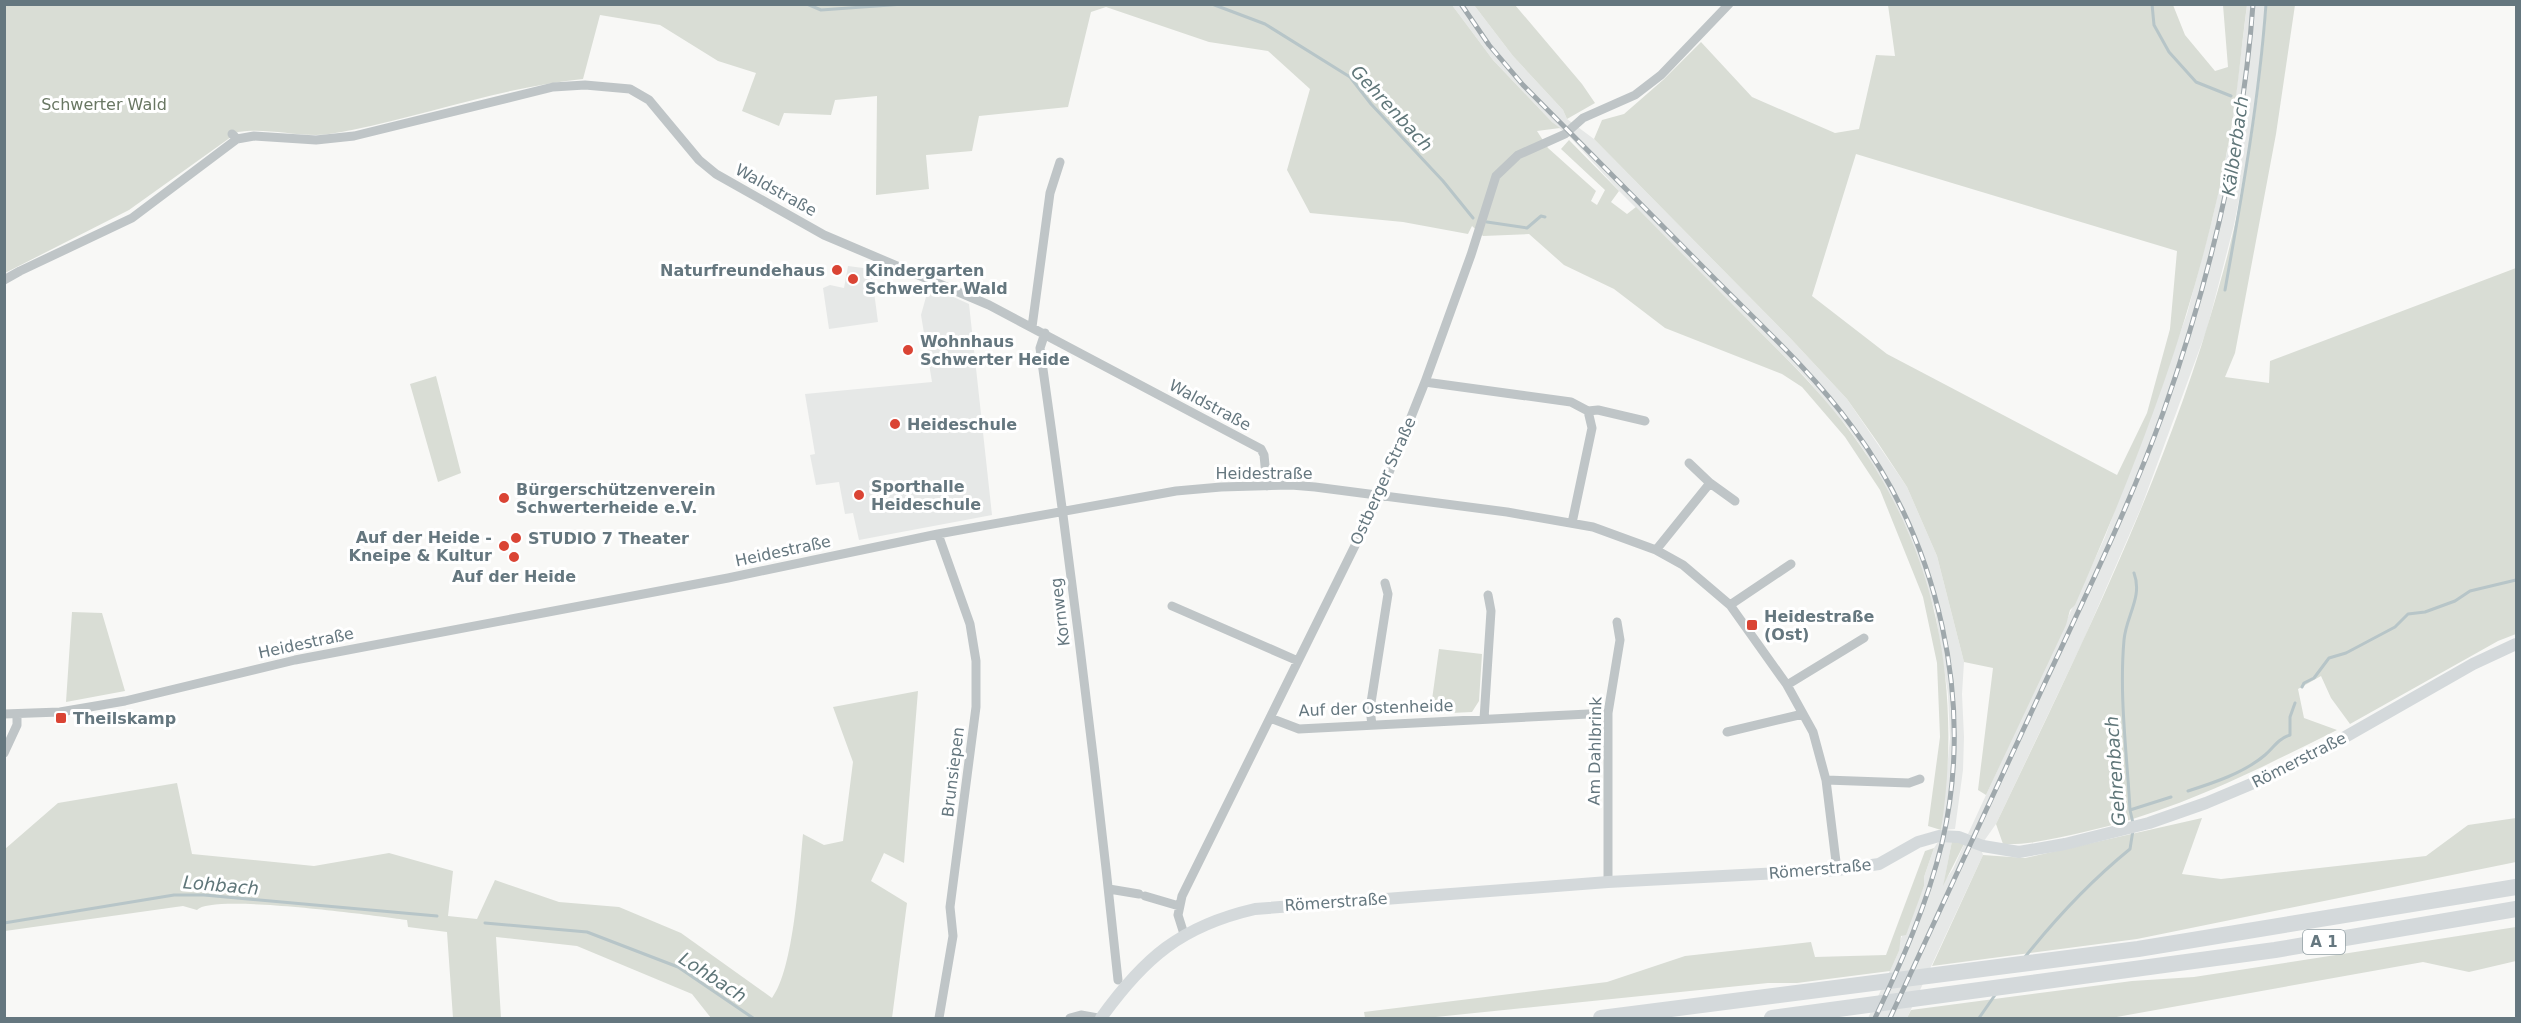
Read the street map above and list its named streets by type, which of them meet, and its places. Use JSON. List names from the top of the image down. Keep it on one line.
{"streets":{"highway":["A 1"],"street":["Waldstraße","Heidestraße","Ostberger Straße","Kornweg","Auf der Ostenheide","Am Dahlbrink","Römerstraße","Brunsiepen"]},"crossings":[["Waldstraße","Heidestraße"],["Waldstraße","Kornweg"],["Heidestraße","Ostberger Straße"],["Heidestraße","Kornweg"],["Heidestraße","Römerstraße"],["Heidestraße","Brunsiepen"],["Ostberger Straße","Auf der Ostenheide"],["Auf der Ostenheide","Am Dahlbrink"],["Am Dahlbrink","Römerstraße"]],"water":["Gehrenbach","Kälberbach","Lohbach"],"parks":["Schwerter Wald"],"places":{"other":["Naturfreundehaus","Kindergarten Schwerter Wald","Wohnhaus Schwerter Heide","Heideschule","Sporthalle Heideschule","Bürgerschützenverein Schwerterheide e.V.","STUDIO 7 Theater","Auf der Heide - Kneipe & Kultur","Auf der Heide"],"transit":["Heidestraße (Ost)","Theilskamp"]}}
